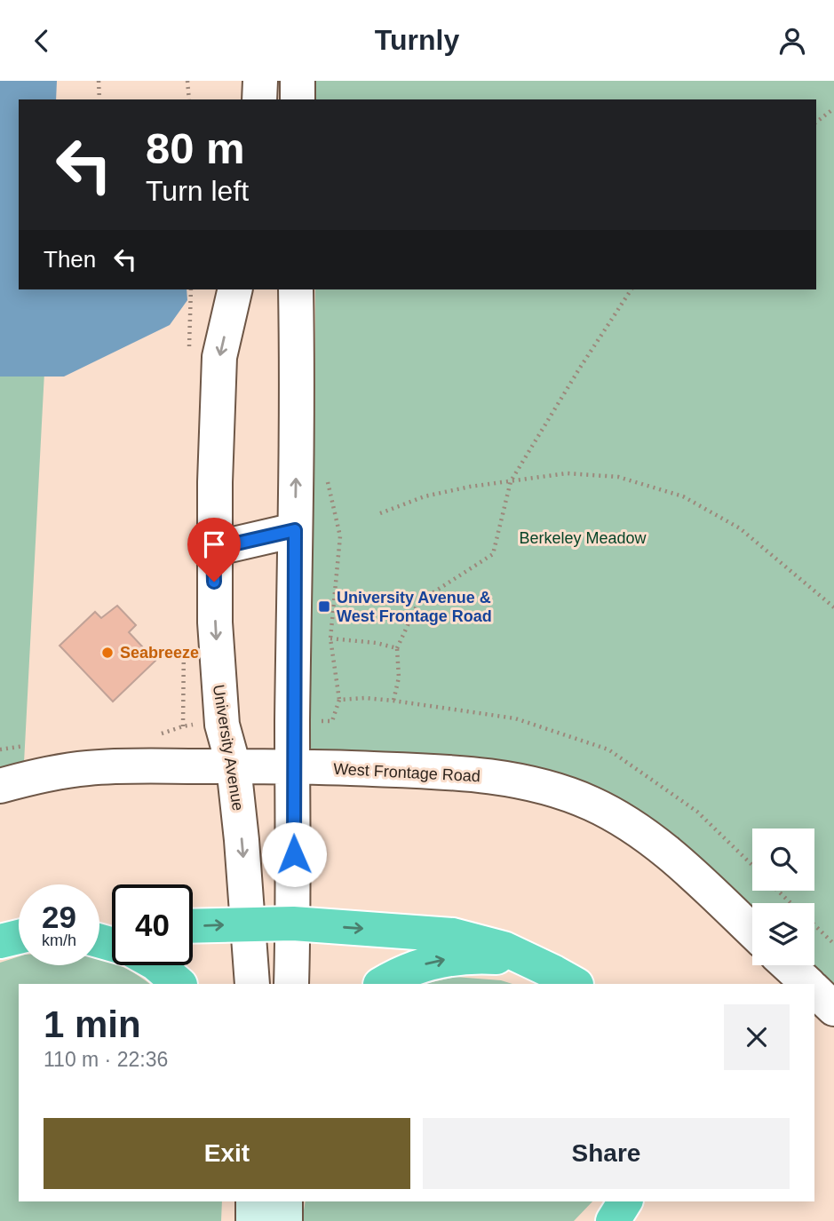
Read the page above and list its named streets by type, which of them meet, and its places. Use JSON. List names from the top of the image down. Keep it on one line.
{"streets":{"street":["University Avenue","West Frontage Road"]},"crossings":[["University Avenue","West Frontage Road"]],"parks":["Berkeley Meadow"],"places":{"transit":["University Avenue & West Frontage Road"],"other":["Seabreeze"]},"page":{"header":"Turnly","turn":["80 m","Turn left"],"then":"Then","speed":"29 km/h","limit":"40","heading":["1 min","110 m · 22:36"],"buttons":["Exit","Share"]}}
